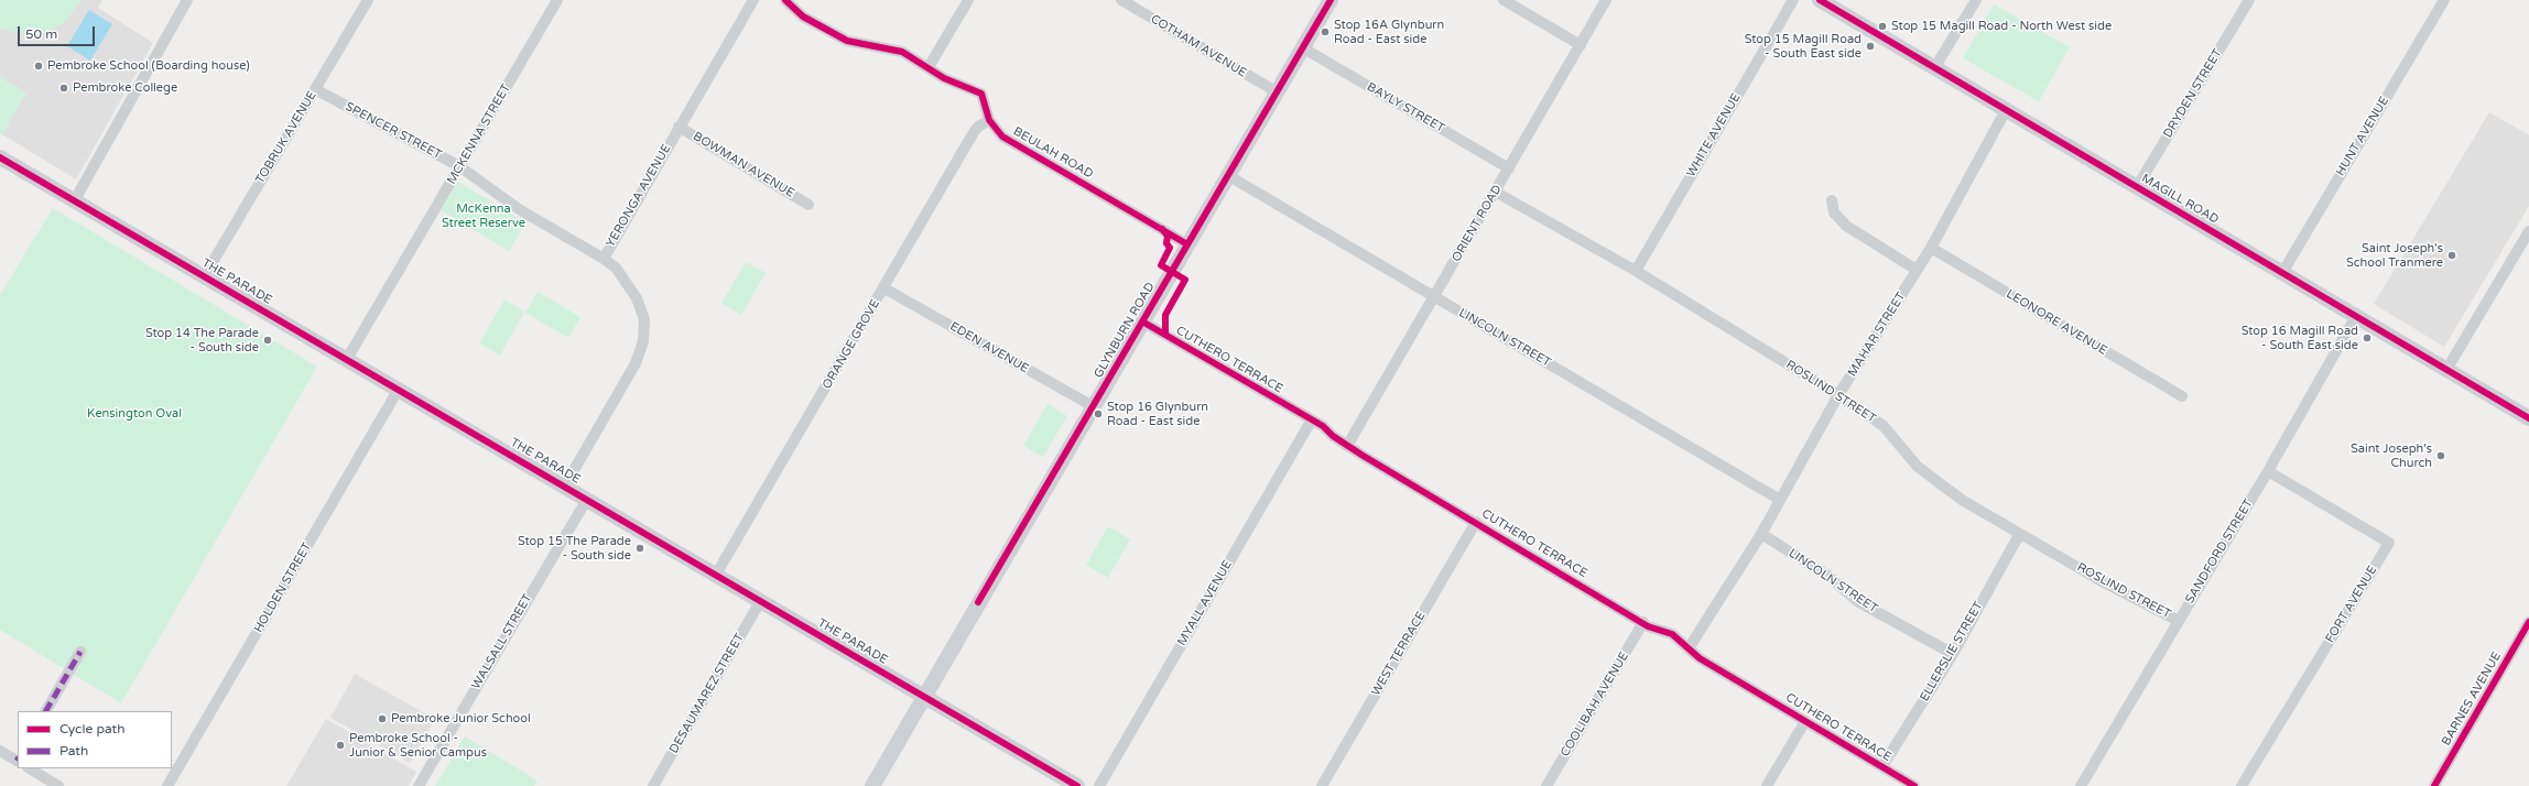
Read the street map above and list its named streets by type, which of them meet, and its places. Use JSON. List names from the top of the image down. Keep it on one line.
{"streets":{"main road":["MAGILL ROAD","THE PARADE","GLYNBURN ROAD"],"street":["COTHAM AVENUE","DRYDEN STREET","BAYLY STREET","SPENCER STREET","MCKENNA STREET","WHITE AVENUE","HUNT AVENUE","TOBRUK AVENUE","BEULAH ROAD","BOWMAN AVENUE","YERONGA AVENUE","ORIENT ROAD","LEONORE AVENUE","MAHAR STREET","LINCOLN STREET","ORANGE GROVE","EDEN AVENUE","CUTHERO TERRACE","ROSLIND STREET","SANDFORD STREET","HOLDEN STREET","MYALL AVENUE","FORT AVENUE","WALSALL STREET","ELLERSLIE STREET","WEST TERRACE","DESAUMAREZ STREET","BARNES AVENUE","COOLIBAH AVENUE"]},"crossings":[["COTHAM AVENUE","GLYNBURN ROAD"],["DRYDEN STREET","MAGILL ROAD"],["BAYLY STREET","ORIENT ROAD"],["BAYLY STREET","GLYNBURN ROAD"],["SPENCER STREET","MCKENNA STREET"],["SPENCER STREET","TOBRUK AVENUE"],["SPENCER STREET","YERONGA AVENUE"],["MCKENNA STREET","THE PARADE"],["WHITE AVENUE","ROSLIND STREET"],["HUNT AVENUE","MAGILL ROAD"],["TOBRUK AVENUE","THE PARADE"],["BEULAH ROAD","GLYNBURN ROAD"],["BEULAH ROAD","ORANGE GROVE"],["BOWMAN AVENUE","YERONGA AVENUE"],["YERONGA AVENUE","THE PARADE"],["MAGILL ROAD","MAHAR STREET"],["MAGILL ROAD","SANDFORD STREET"],["ORIENT ROAD","LINCOLN STREET"],["ORIENT ROAD","CUTHERO TERRACE"],["ORIENT ROAD","ROSLIND STREET"],["THE PARADE","GLYNBURN ROAD"],["THE PARADE","ORANGE GROVE"],["THE PARADE","HOLDEN STREET"],["THE PARADE","WALSALL STREET"],["THE PARADE","DESAUMAREZ STREET"],["LEONORE AVENUE","MAHAR STREET"],["GLYNBURN ROAD","LINCOLN STREET"],["GLYNBURN ROAD","EDEN AVENUE"],["GLYNBURN ROAD","CUTHERO TERRACE"],["MAHAR STREET","LINCOLN STREET"],["MAHAR STREET","CUTHERO TERRACE"],["MAHAR STREET","ROSLIND STREET"],["LINCOLN STREET","ELLERSLIE STREET"],["ORANGE GROVE","EDEN AVENUE"],["CUTHERO TERRACE","MYALL AVENUE"],["CUTHERO TERRACE","ELLERSLIE STREET"],["CUTHERO TERRACE","WEST TERRACE"],["CUTHERO TERRACE","COOLIBAH AVENUE"],["ROSLIND STREET","SANDFORD STREET"],["ROSLIND STREET","ELLERSLIE STREET"],["SANDFORD STREET","FORT AVENUE"]],"parks":["McKenna Street Reserve","Kensington Oval"],"places":["Stop 15 Magill Road - North West side","Stop 16A Glynburn Road - East side","Stop 15 Magill Road - South East side","Pembroke School (Boarding house)","Pembroke College","Saint Joseph's School Tranmere","Stop 16 Magill Road - South East side","Stop 14 The Parade - South side","Stop 16 Glynburn Road - East side","Saint Joseph's Church","Stop 15 The Parade - South side","Pembroke Junior School","Pembroke School - Junior & Senior Campus"],"legend":["Cycle path","Path"],"scale_bar":"50 m"}
